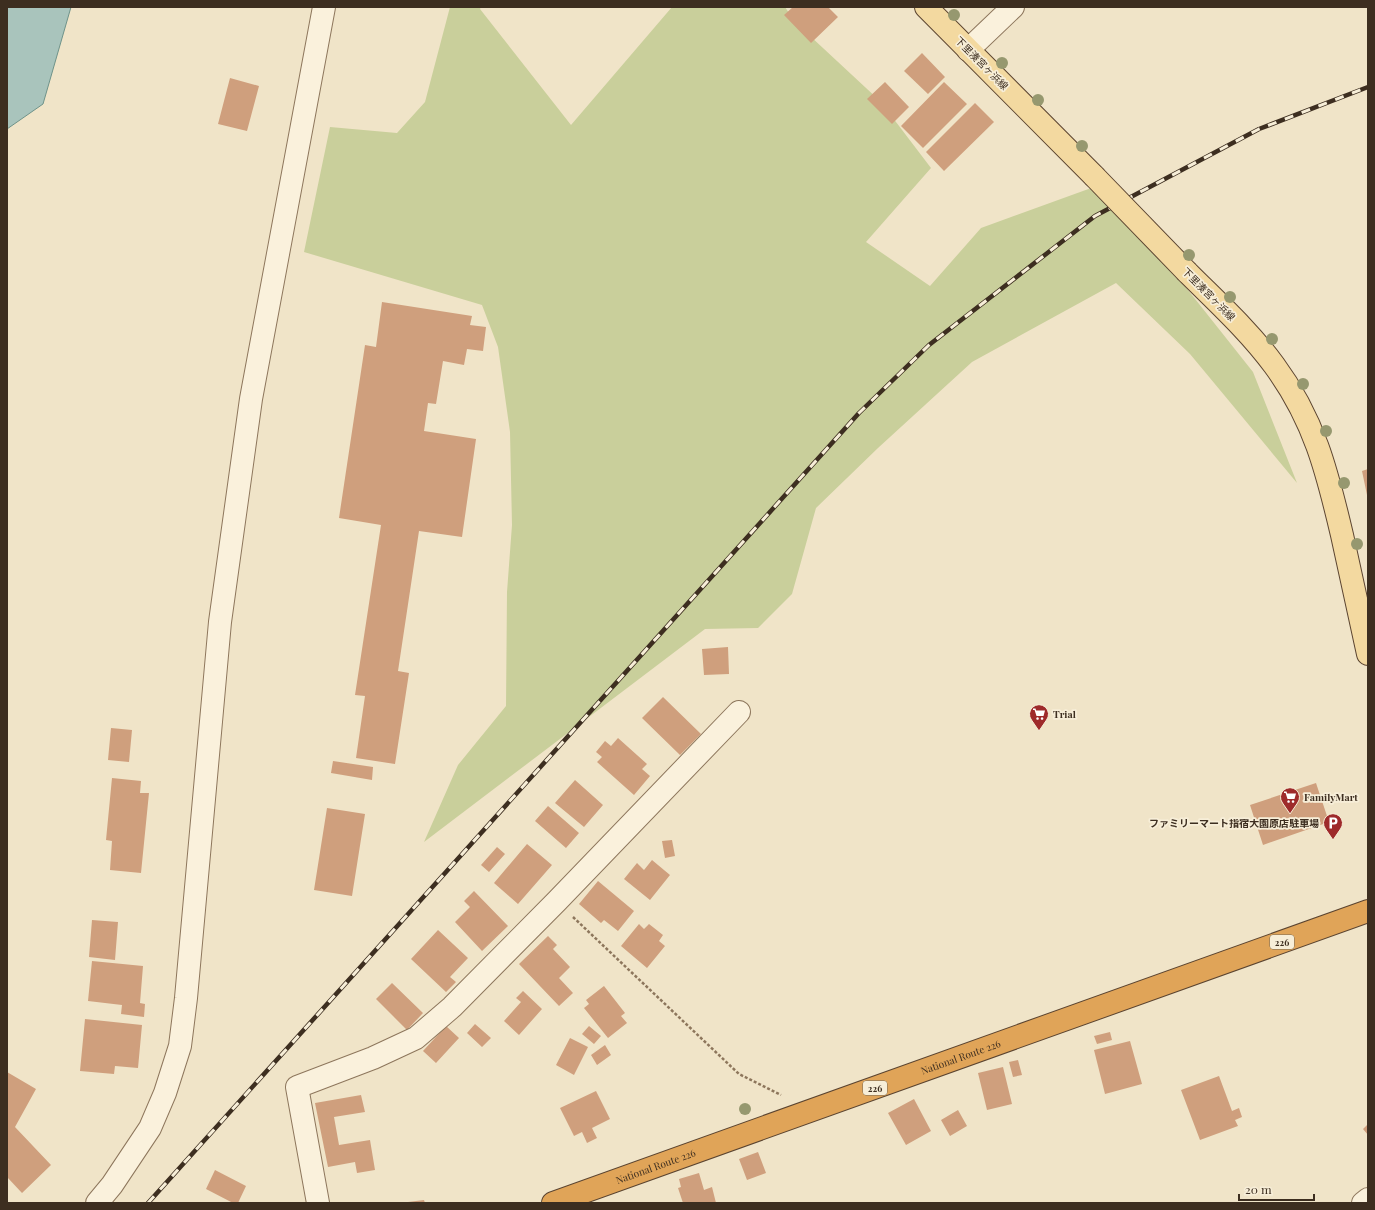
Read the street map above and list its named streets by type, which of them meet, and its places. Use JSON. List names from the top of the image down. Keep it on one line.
{"streets":{"highway":["226","National Route 226"],"main road":["下里湊宮ヶ浜線"]},"places":{"supermarket":["Trial","FamilyMart"],"parking":["ファミリーマート指宿大園原店駐車場"]},"scale_bar":"20 m"}
